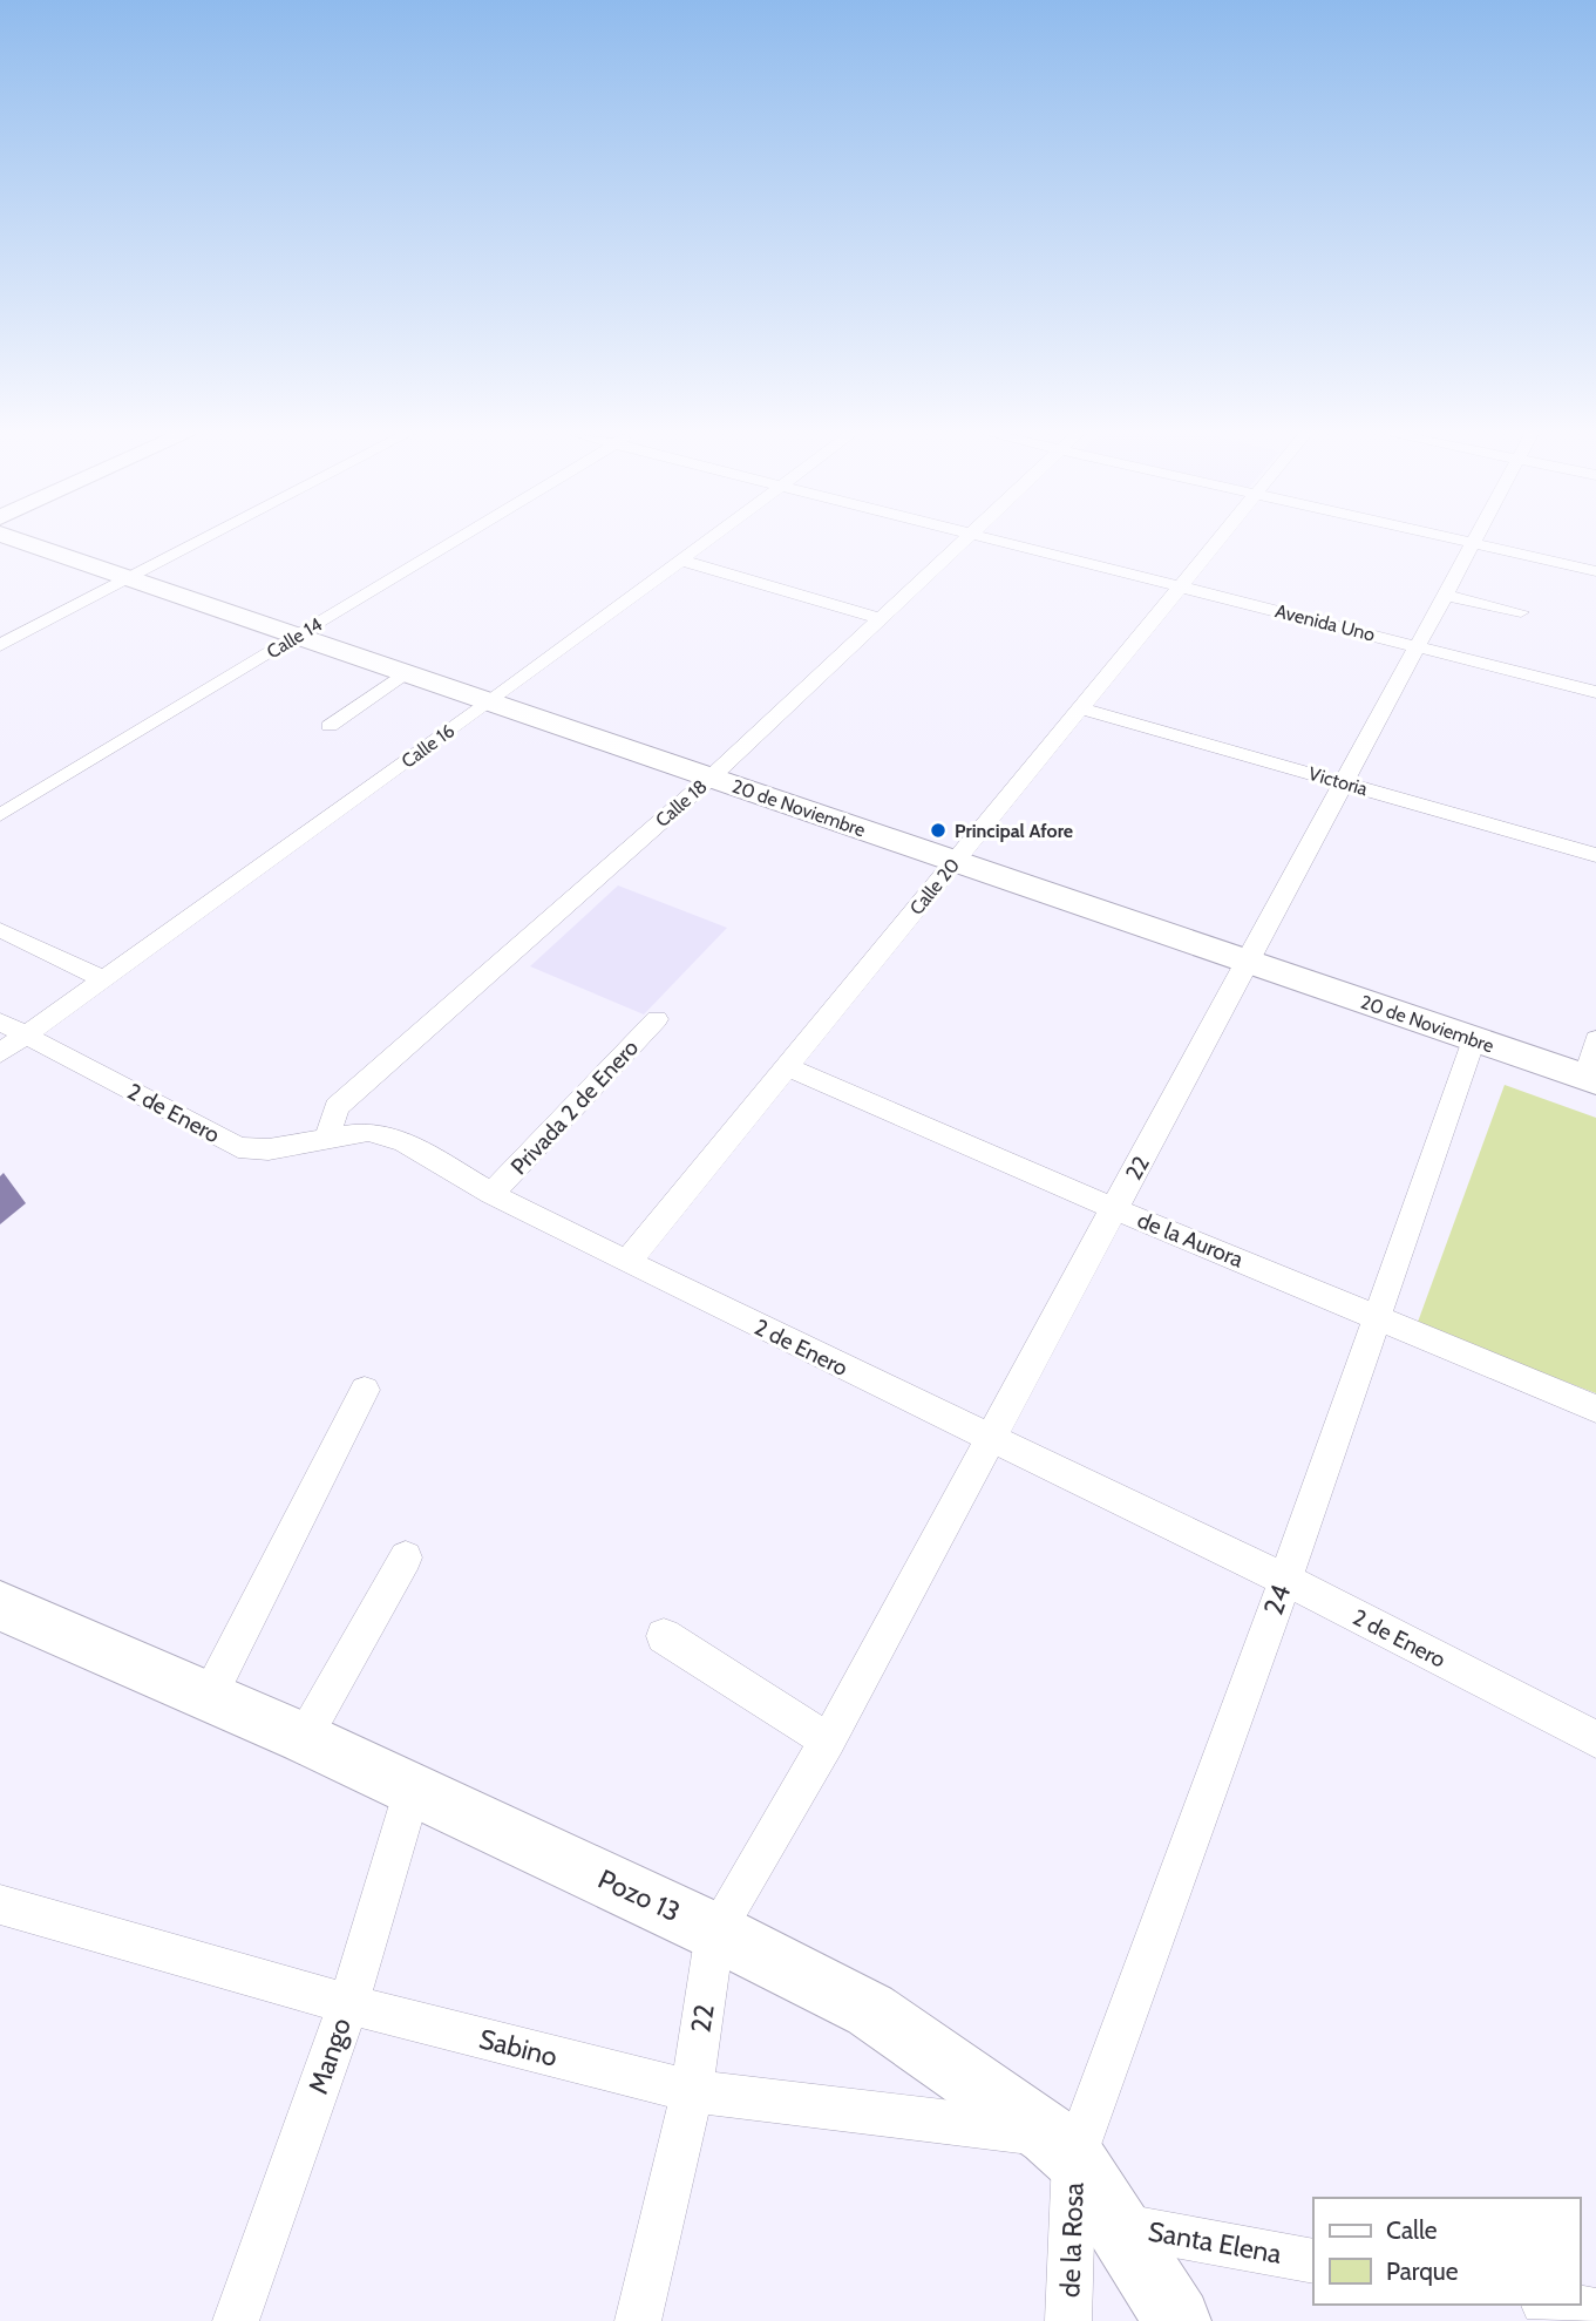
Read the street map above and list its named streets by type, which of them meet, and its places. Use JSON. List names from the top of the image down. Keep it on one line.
{"streets":{"main road":["20 de Noviembre","Pozo 13"],"street":["Avenida Uno","Calle 14","Calle 16","Victoria","Calle 18","Calle 20","Privada 2 de Enero","2 de Enero","22","de la Aurora","24","Sabino","Mango","de la Rosa","Santa Elena"]},"crossings":[["Avenida Uno","Calle 20"],["Avenida Uno","22"],["Calle 14","20 de Noviembre"],["Calle 16","20 de Noviembre"],["Calle 16","2 de Enero"],["Victoria","Calle 20"],["Victoria","22"],["Calle 18","20 de Noviembre"],["Calle 18","2 de Enero"],["20 de Noviembre","Calle 20"],["20 de Noviembre","22"],["20 de Noviembre","24"],["Calle 20","2 de Enero"],["Calle 20","de la Aurora"],["Privada 2 de Enero","2 de Enero"],["2 de Enero","22"],["2 de Enero","24"],["22","de la Aurora"],["22","Pozo 13"],["22","Sabino"],["de la Aurora","24"],["24","Pozo 13"],["24","Sabino"],["24","de la Rosa"],["Pozo 13","Sabino"],["Pozo 13","Mango"],["Pozo 13","de la Rosa"],["Pozo 13","Santa Elena"],["Sabino","Mango"],["Sabino","de la Rosa"]],"places":["Principal Afore"],"legend":["Calle","Parque"]}
